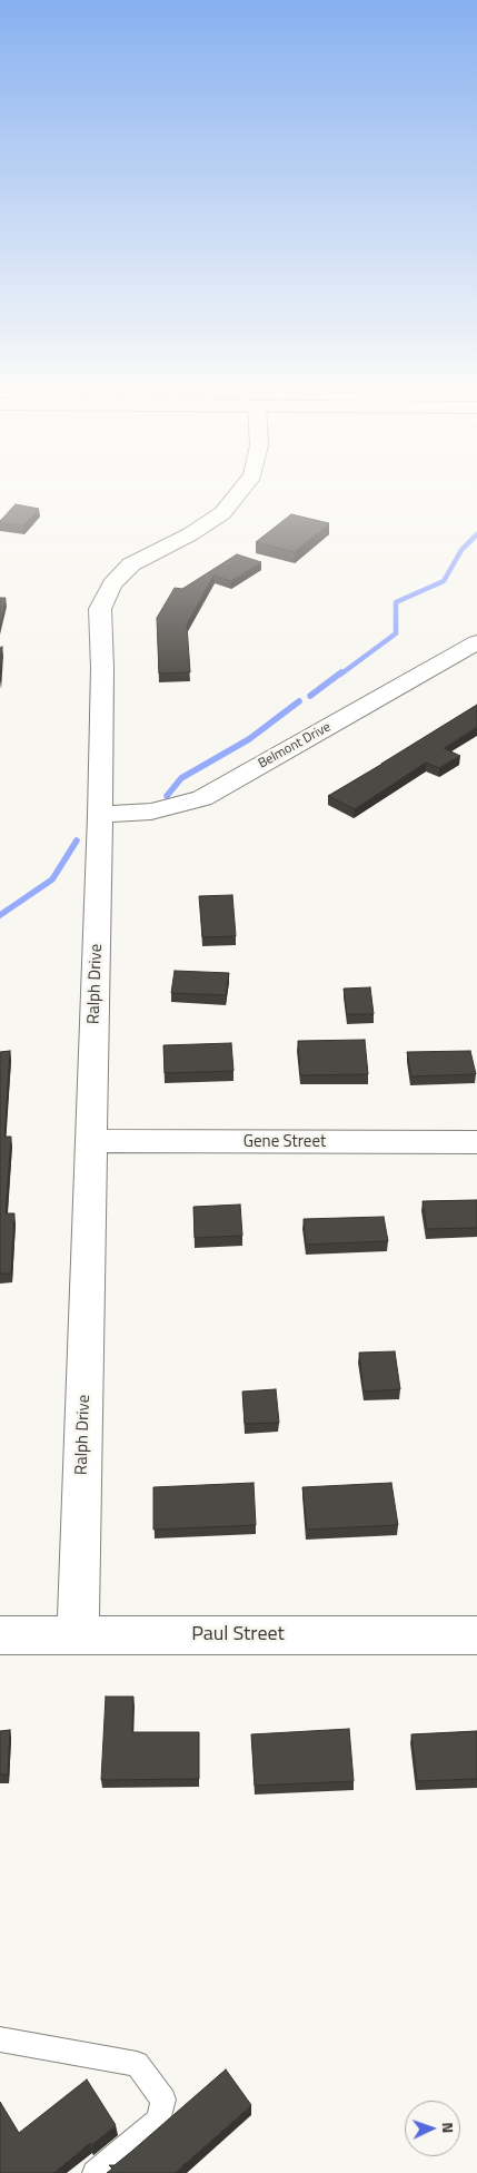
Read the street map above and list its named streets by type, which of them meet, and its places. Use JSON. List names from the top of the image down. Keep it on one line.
{"streets":{"street":["Belmont Drive","Ralph Drive","Gene Street","Paul Street"]},"crossings":[["Belmont Drive","Ralph Drive"],["Ralph Drive","Gene Street"],["Ralph Drive","Paul Street"]],"north":"right"}
